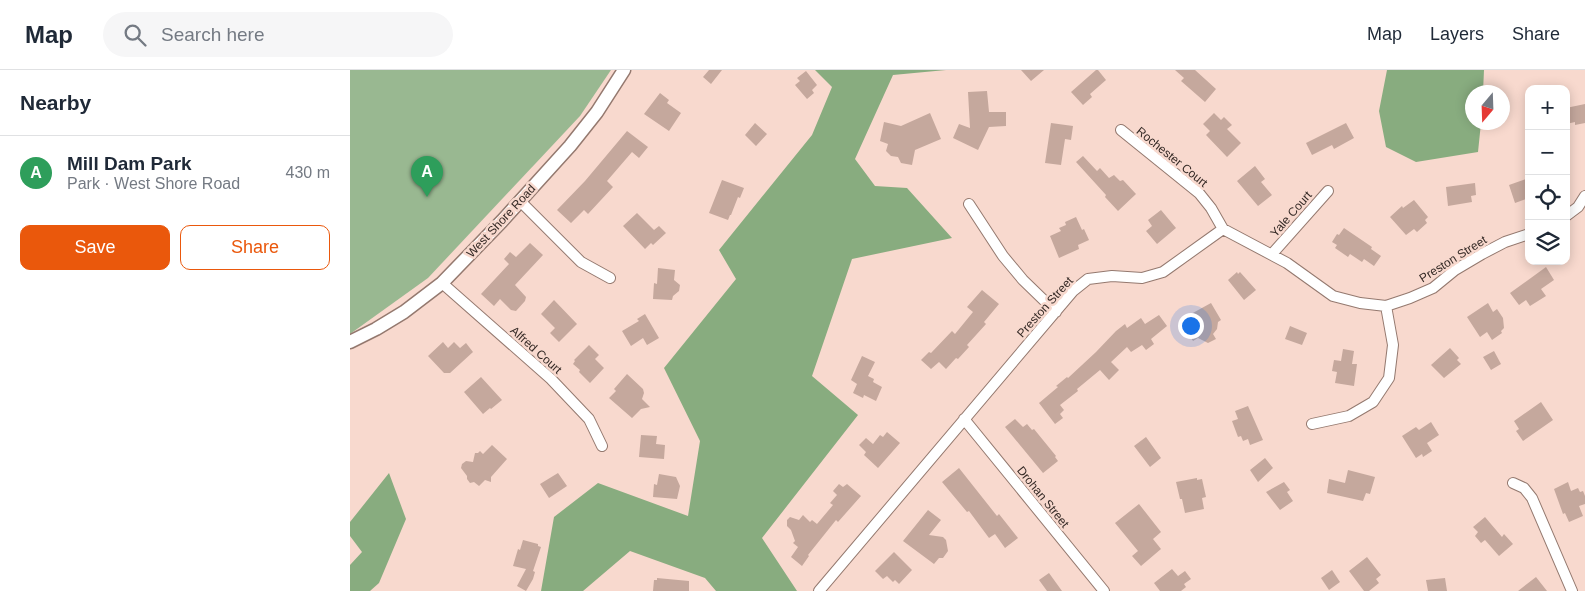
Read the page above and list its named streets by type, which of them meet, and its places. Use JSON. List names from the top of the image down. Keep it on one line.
{"streets":{"street":["Rochester Court","Yale Court","West Shore Road","Preston Street","Alfred Court","Drohan Street"]},"crossings":[["Rochester Court","Preston Street"],["Yale Court","Preston Street"],["West Shore Road","Alfred Court"],["Preston Street","Drohan Street"]],"north":"bottom","page":{"header":"Map","search":"Search here","nav":["Map","Layers","Share"],"heading":"Nearby","map_buttons":["+","−"],"list":[{"mark":"A","name":"Mill Dam Park","note":"Park · West Shore Road","value":"430 m"}],"pins":"A","buttons":["Save","Share"]}}
